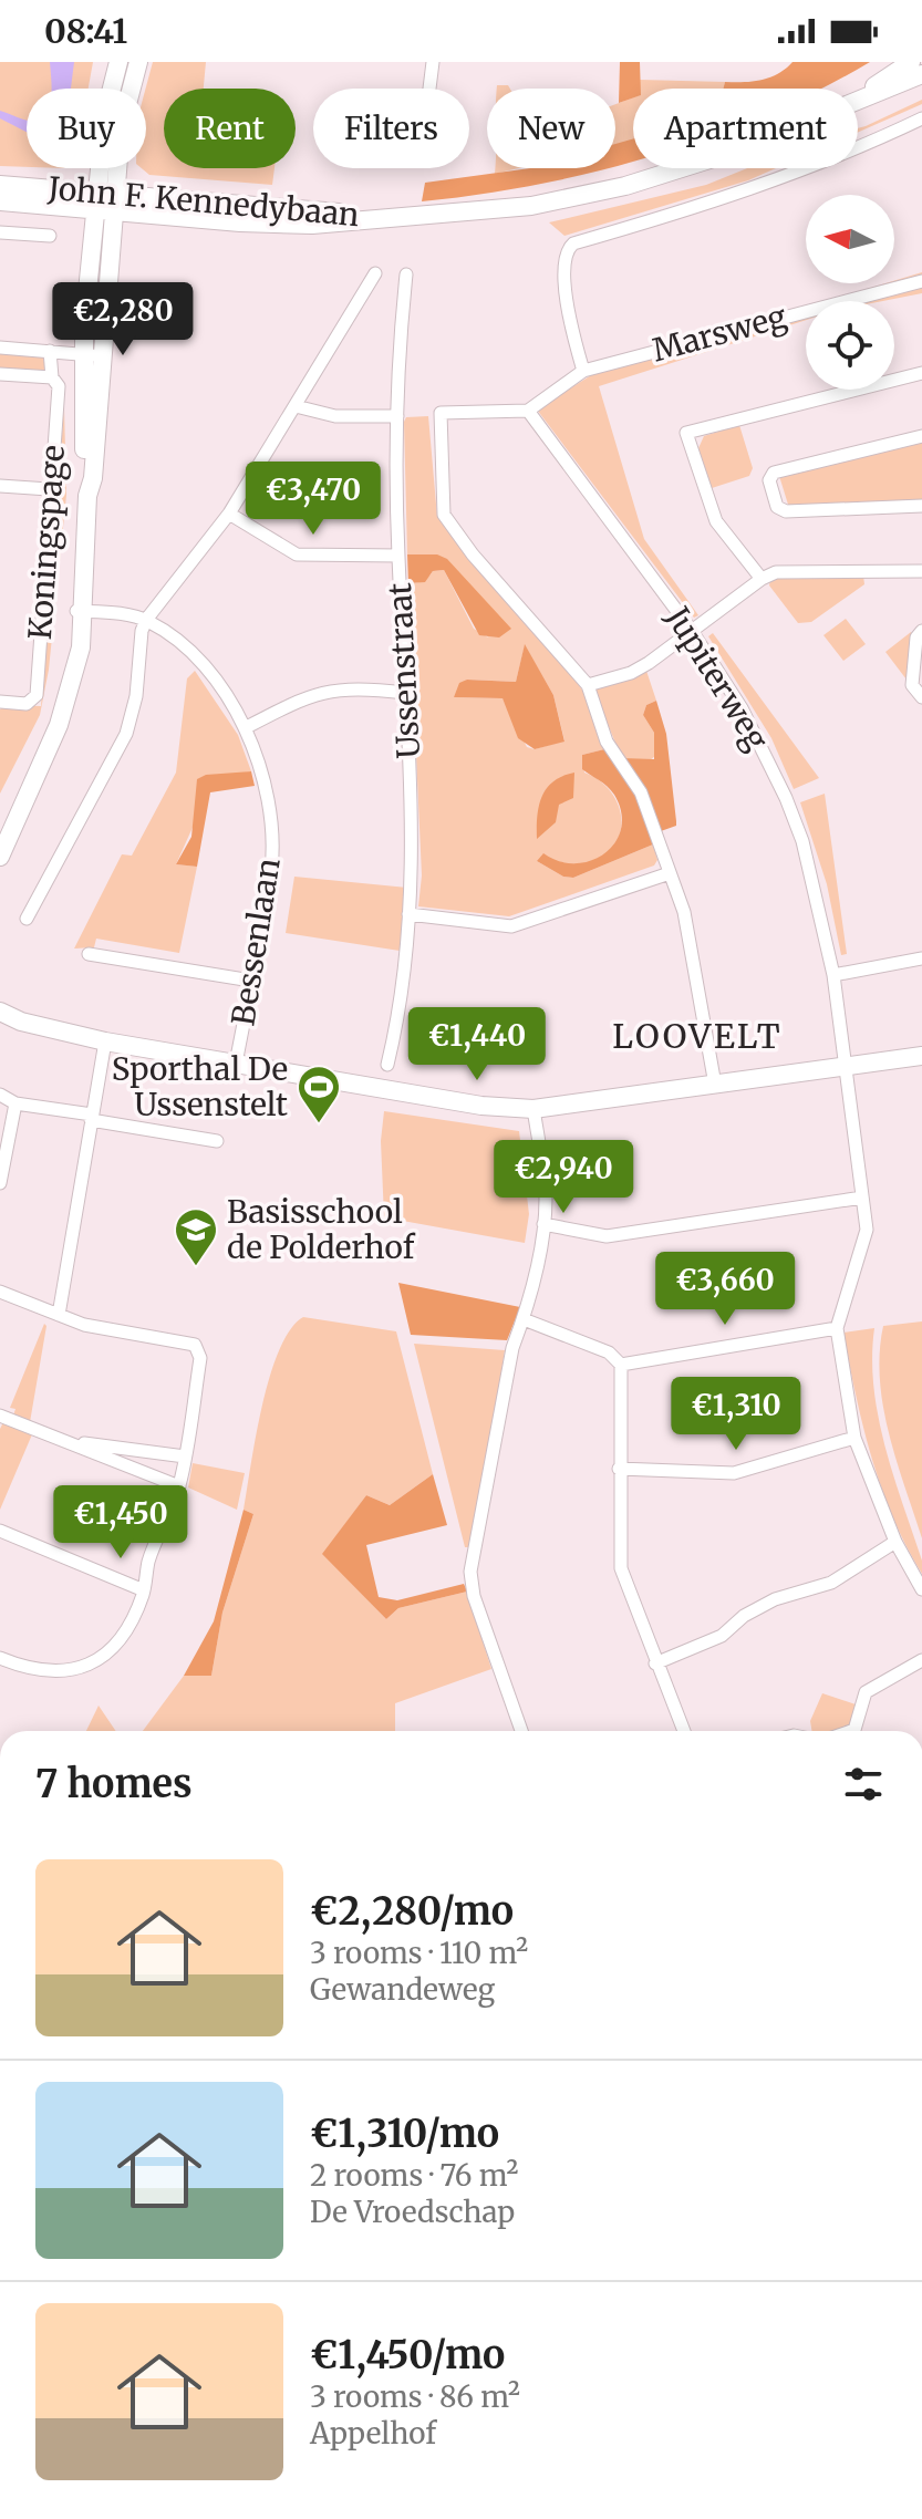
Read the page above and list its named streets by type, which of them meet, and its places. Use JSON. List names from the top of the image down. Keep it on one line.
{"streets":{"street":["John F. Kennedybaan","Marsweg","Koningspage","Ussenstraat","Jupiterweg","Bessenlaan"]},"crossings":[["Marsweg","Jupiterweg"]],"districts":["LOOVELT"],"places":{"sports":["Sporthal De Ussenstelt"],"school or university":["Basisschool de Polderhof"]},"north":"left","page":{"status":"08:41","chip":["Buy","Rent","Filters","New","Apartment"],"price":["€2,280","€3,470","€1,440","€2,940","€3,660","€1,310","€1,450"],"heading":"7 homes","list":[{"name":"€2,280/mo","note":"3 rooms · 110 m² · Gewandeweg"},{"name":"€1,310/mo","note":"2 rooms · 76 m² · De Vroedschap"},{"name":"€1,450/mo","note":"3 rooms · 86 m² · Appelhof"}]}}
